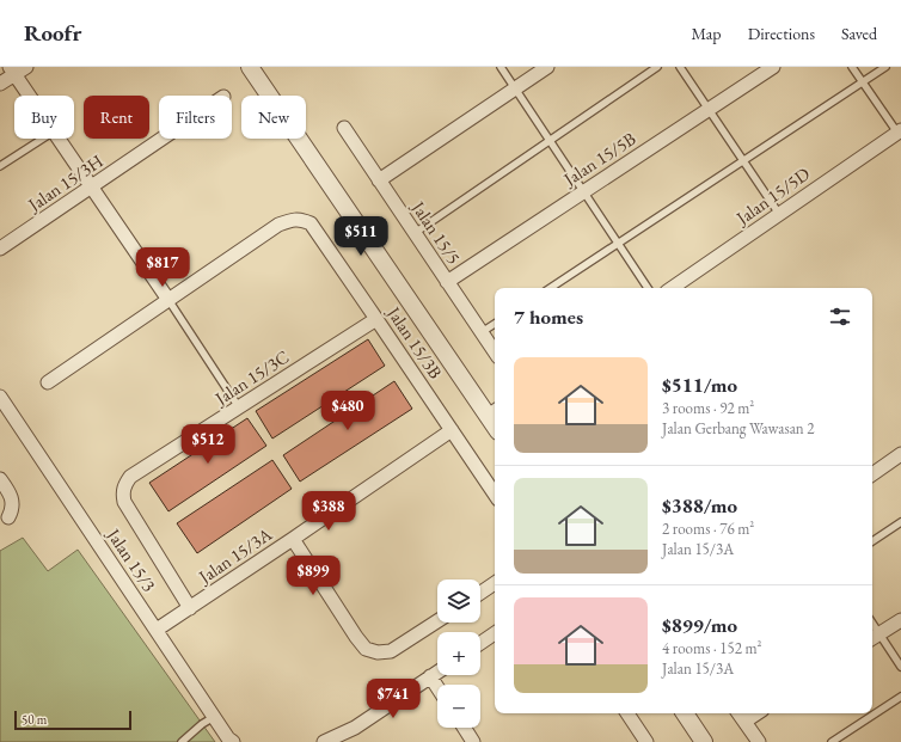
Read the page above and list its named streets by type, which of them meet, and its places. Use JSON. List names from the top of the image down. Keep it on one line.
{"streets":{"street":["Jalan 15/5B","Jalan 15/3H","Jalan 15/5D","Jalan 15/5","Jalan 15/3B","Jalan 15/3C","Jalan 15/3A","Jalan 15/3"]},"crossings":[["Jalan 15/5B","Jalan 15/5"],["Jalan 15/3B","Jalan 15/3C"],["Jalan 15/3B","Jalan 15/3A"],["Jalan 15/3C","Jalan 15/3A"],["Jalan 15/3A","Jalan 15/3"]],"scale_bar":"50 m","page":{"header":"Roofr","nav":["Map","Directions","Saved"],"chip":["Buy","Rent","Filters","New"],"price":["$511","$817","$480","$512","$388","$899","$741"],"heading":"7 homes","list":[{"name":"$511/mo","note":"3 rooms · 92 m² · Jalan Gerbang Wawasan 2"},{"name":"$388/mo","note":"2 rooms · 76 m² · Jalan 15/3A"},{"name":"$899/mo","note":"4 rooms · 152 m² · Jalan 15/3A"}],"map_buttons":["+","−"],"scale":"50 m"}}
